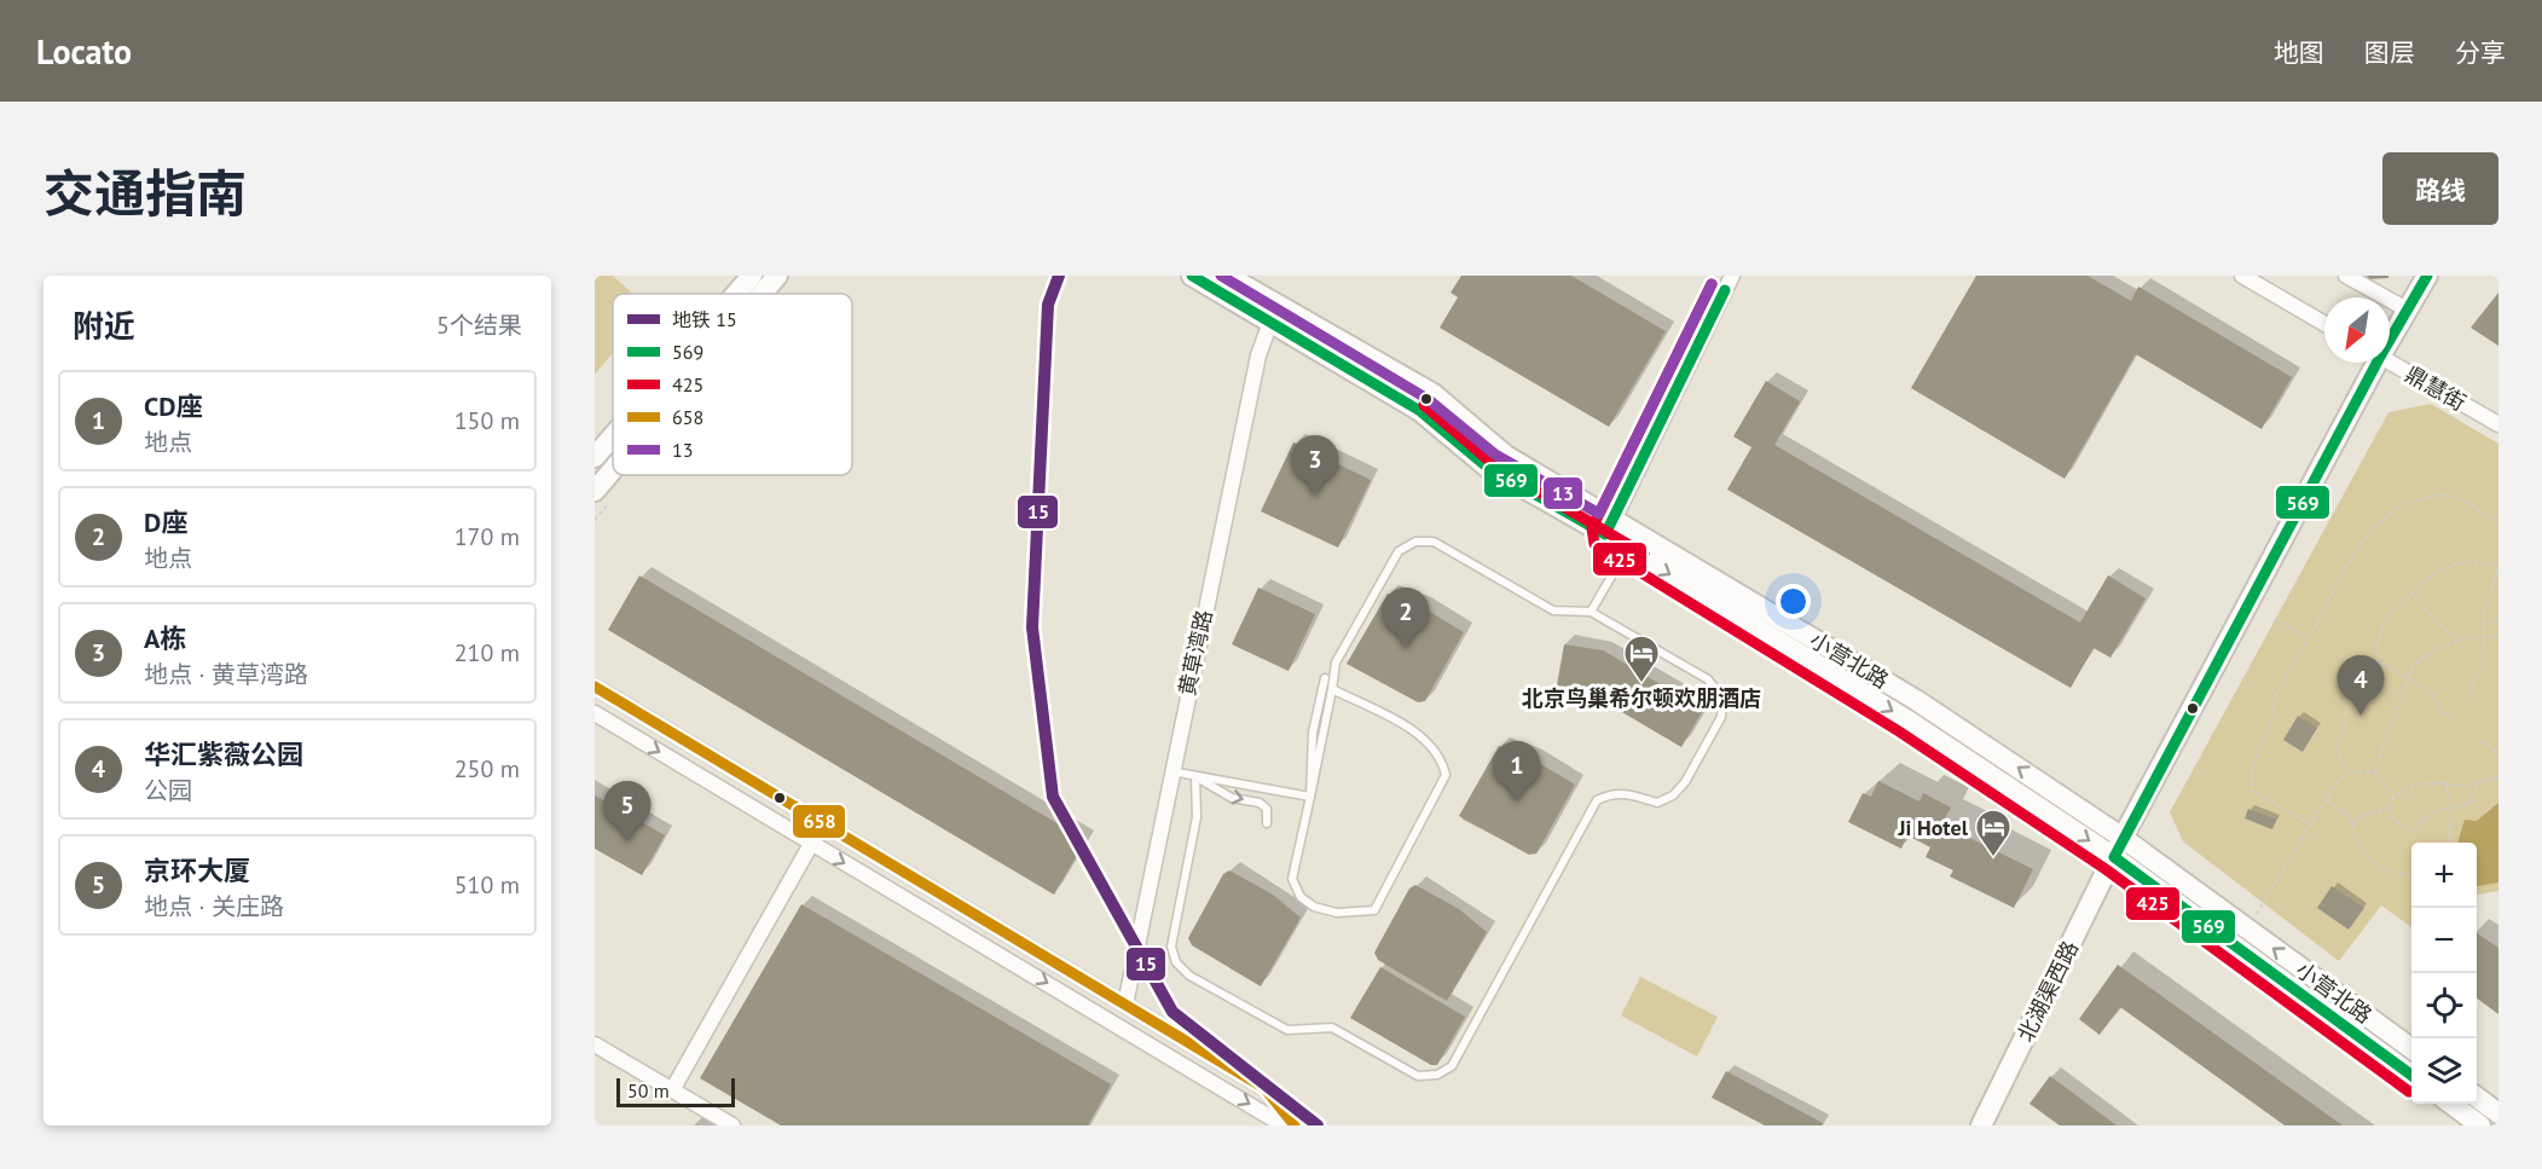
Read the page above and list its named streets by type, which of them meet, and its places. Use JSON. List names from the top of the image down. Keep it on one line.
{"streets":{"street":["鼎慧街","黄草湾路","小营北路","北湖渠西路"]},"crossings":[["黄草湾路","小营北路"],["小营北路","北湖渠西路"]],"places":{"hotel":["北京鸟巢希尔顿欢朋酒店","Ji Hotel"]},"lines":["metro line 15","transit line 569","transit line 13","transit line 425","transit line 658"],"legend":["地铁 15","569","425","658","13"],"scale_bar":"50 m","north":"bottom left","page":{"header":"Locato","nav":["地图","图层","分享"],"title":"交通指南","buttons":"路线","heading":["附近","5个结果"],"list":[{"mark":"1","name":"CD座","note":"地点","value":"150 m"},{"mark":"2","name":"D座","note":"地点","value":"170 m"},{"mark":"3","name":"A栋","note":"地点 · 黄草湾路","value":"210 m"},{"mark":"4","name":"华汇紫薇公园","note":"公园","value":"250 m"},{"mark":"5","name":"京环大厦","note":"地点 · 关庄路","value":"510 m"}],"pins":["3","2","4","1","5"],"map_buttons":["+","−"],"scale":"50 m"}}
